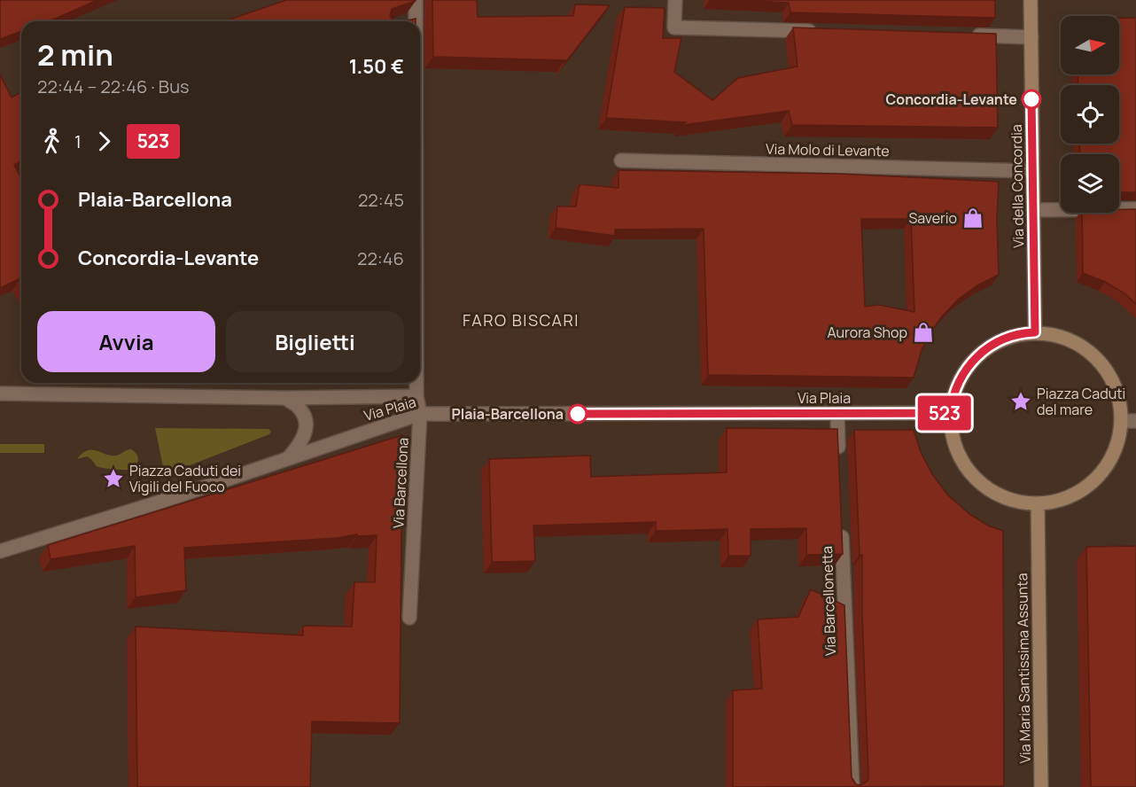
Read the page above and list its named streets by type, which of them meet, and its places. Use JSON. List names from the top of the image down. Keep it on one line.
{"streets":{"main road":["Via della Concordia","Via Maria Santissima Assunta"],"street":["Via Molo di Levante","Via Plaia","Via Barcellona","Via Barcellonetta"]},"crossings":[["Via Molo di Levante","Via della Concordia"],["Via della Concordia","Via Plaia"],["Via della Concordia","Via Maria Santissima Assunta"],["Via Plaia","Via Barcellona"],["Via Plaia","Via Maria Santissima Assunta"]],"districts":["FARO BISCARI"],"places":{"other":["Concordia-Levante","Plaia-Barcellona"],"shop":["Saverio","Aurora Shop"],"place":["Piazza Caduti del mare","Piazza Caduti dei Vigili del Fuoco"]},"lines":["bus line 523"],"north":"right","page":{"on_map":"523","heading":["2 min","22:44 – 22:46 · Bus","1.50 €"],"legs":["1","523"],"list":[{"name":"Plaia-Barcellona","value":"22:45"},{"name":"Concordia-Levante","value":"22:46"}],"buttons":["Avvia","Biglietti"]}}
